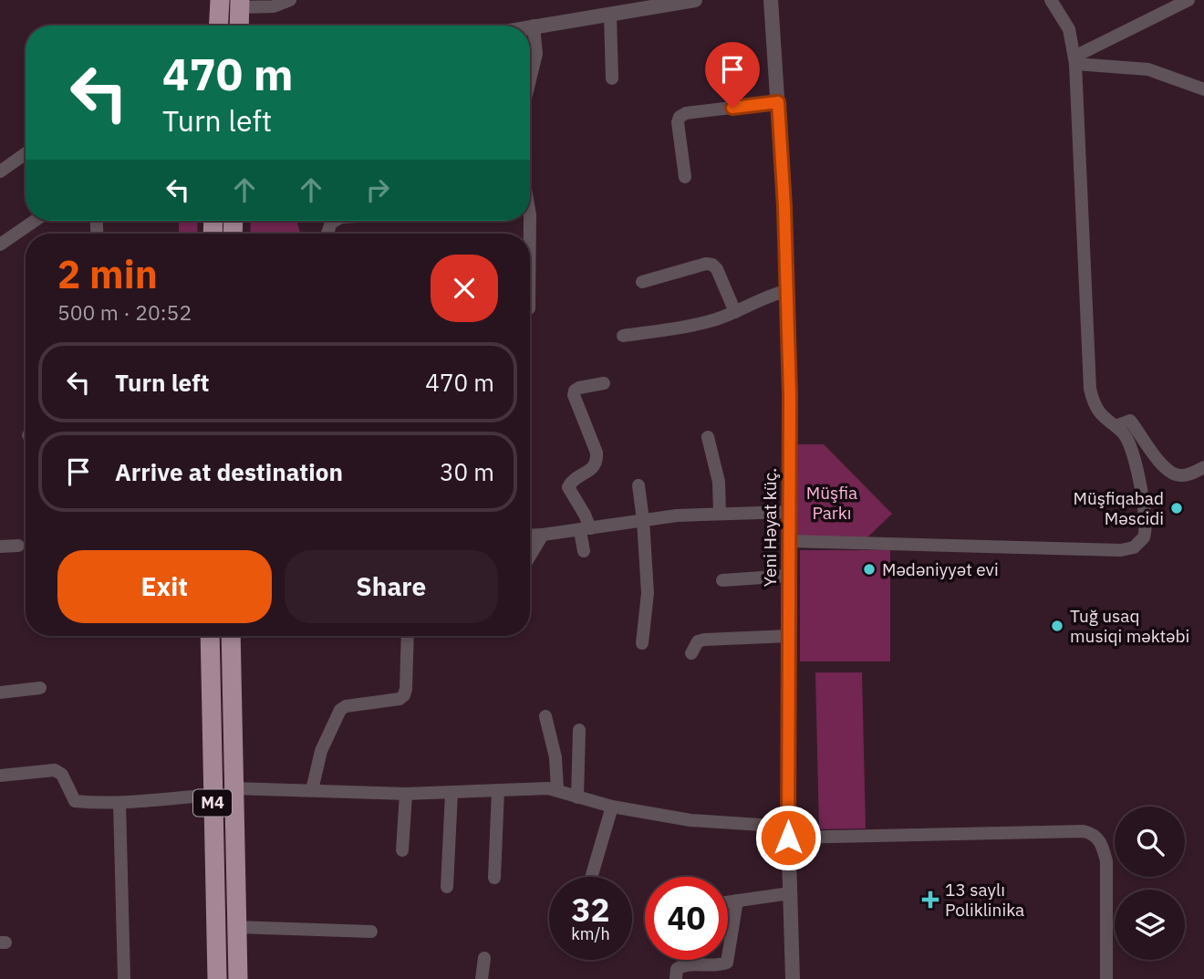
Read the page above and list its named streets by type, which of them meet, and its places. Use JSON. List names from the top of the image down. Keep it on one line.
{"streets":{"highway":["M4"],"street":["Yeni Həyat küç."]},"parks":["Müşfia Parkı"],"places":{"other":["Müşfiqabad Məscidi","Mədəniyyət evi","Tuğ usaq musiqi məktəbi"],"health":["13 saylı Poliklinika"]},"page":{"turn":["470 m","Turn left"],"heading":["2 min","500 m · 20:52"],"list":[{"name":"Turn left","value":"470 m"},{"name":"Arrive at destination","value":"30 m"}],"buttons":["Exit","Share"],"speed":"32 km/h","limit":"40"}}
